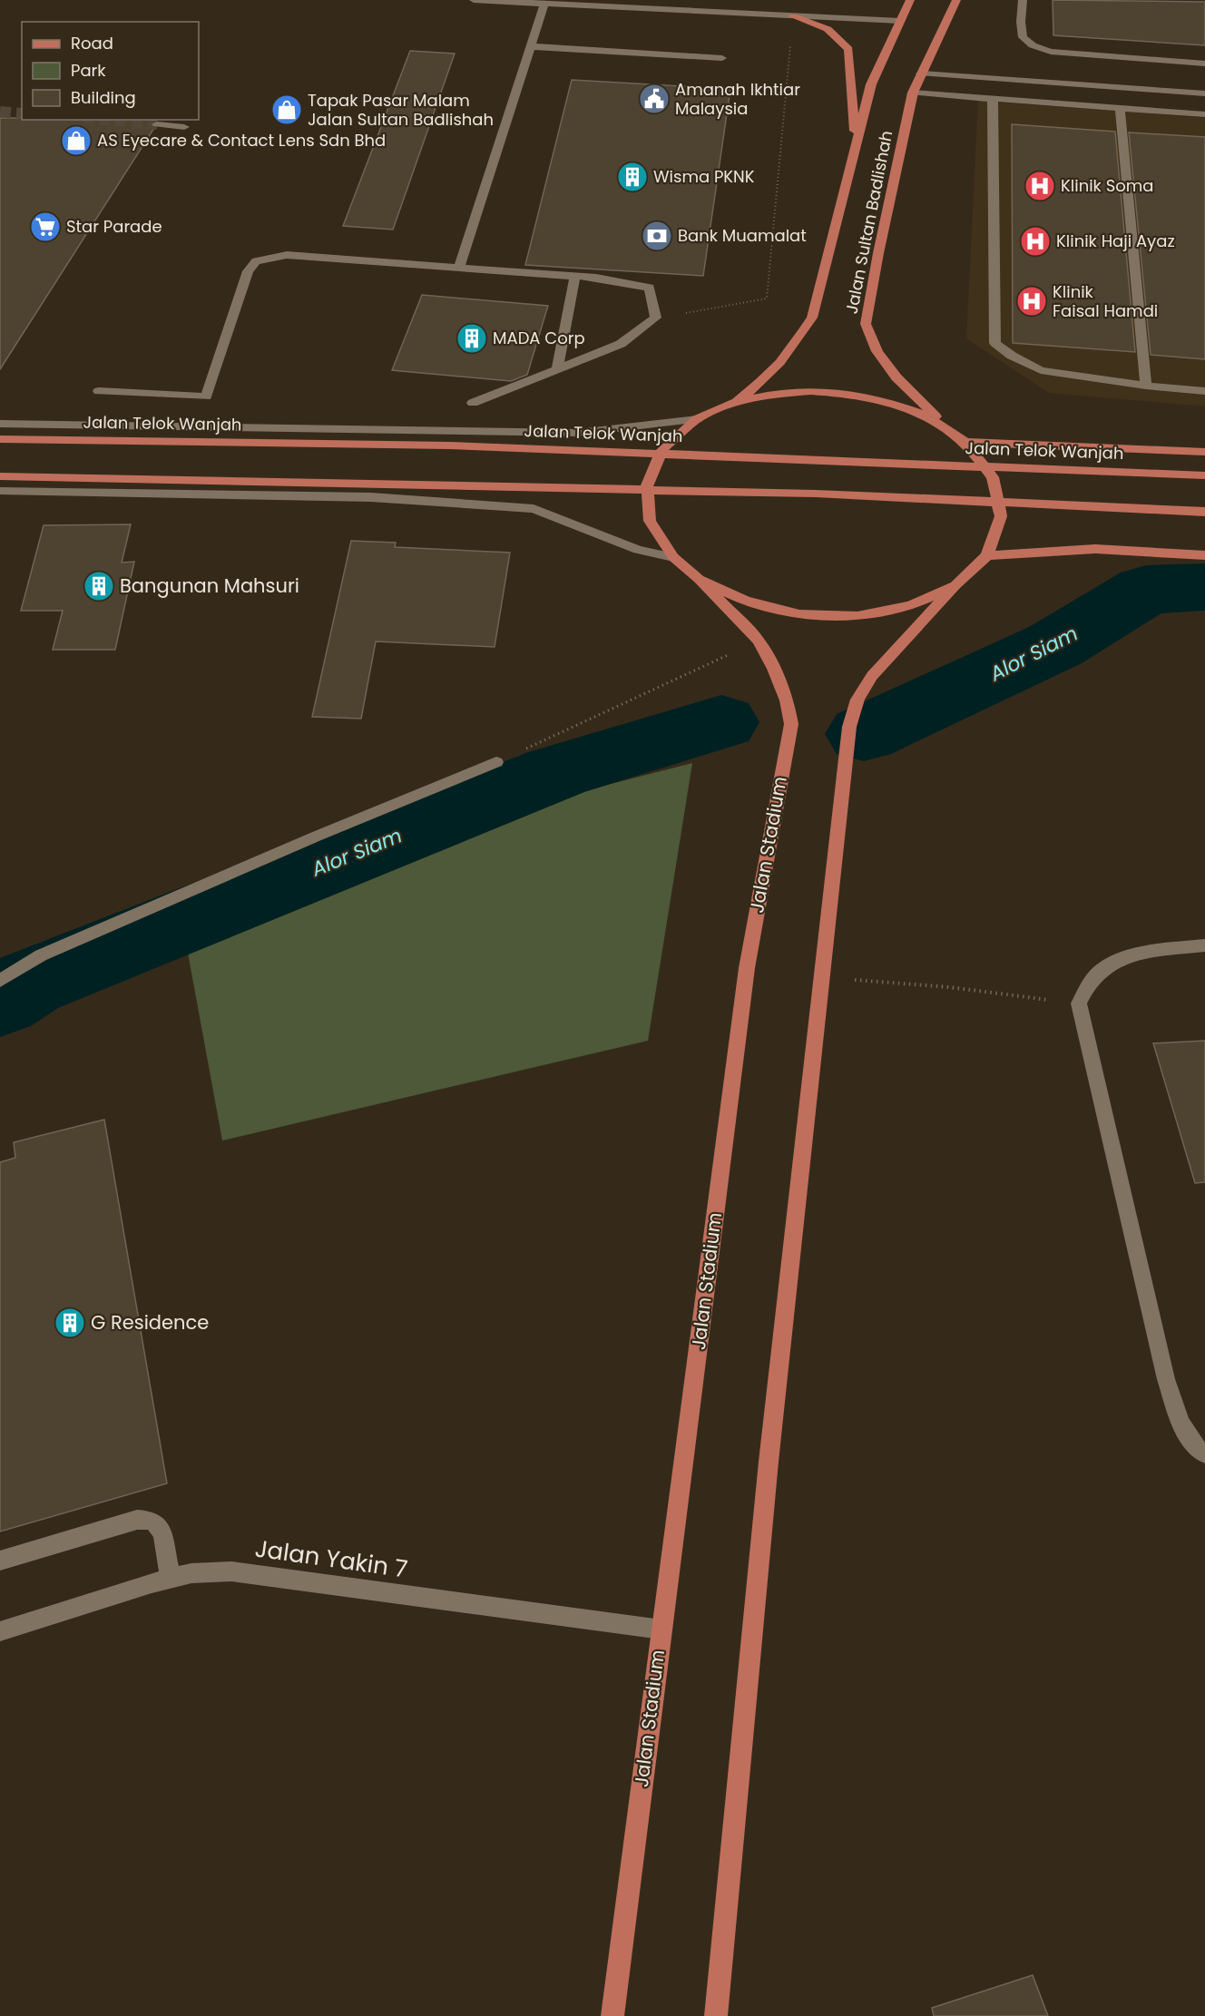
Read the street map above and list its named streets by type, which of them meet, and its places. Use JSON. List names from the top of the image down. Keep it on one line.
{"streets":{"main road":["Jalan Sultan Badlishah","Jalan Telok Wanjah","Jalan Stadium"],"street":["Jalan Yakin 7"]},"crossings":[["Jalan Stadium","Jalan Yakin 7"]],"water":["Alor Siam"],"places":{"public building":["Amanah Ikhtiar Malaysia"],"shop":["Tapak Pasar Malam Jalan Sultan Badlishah","AS Eyecare & Contact Lens Sdn Bhd"],"building":["Wisma PKNK","MADA Corp","Bangunan Mahsuri","G Residence"],"hospital":["Klinik Soma","Klinik Haji Ayaz","Klinik Faisal Hamdi"],"supermarket":["Star Parade"],"bank":["Bank Muamalat"]},"legend":["Road","Park","Building"]}
